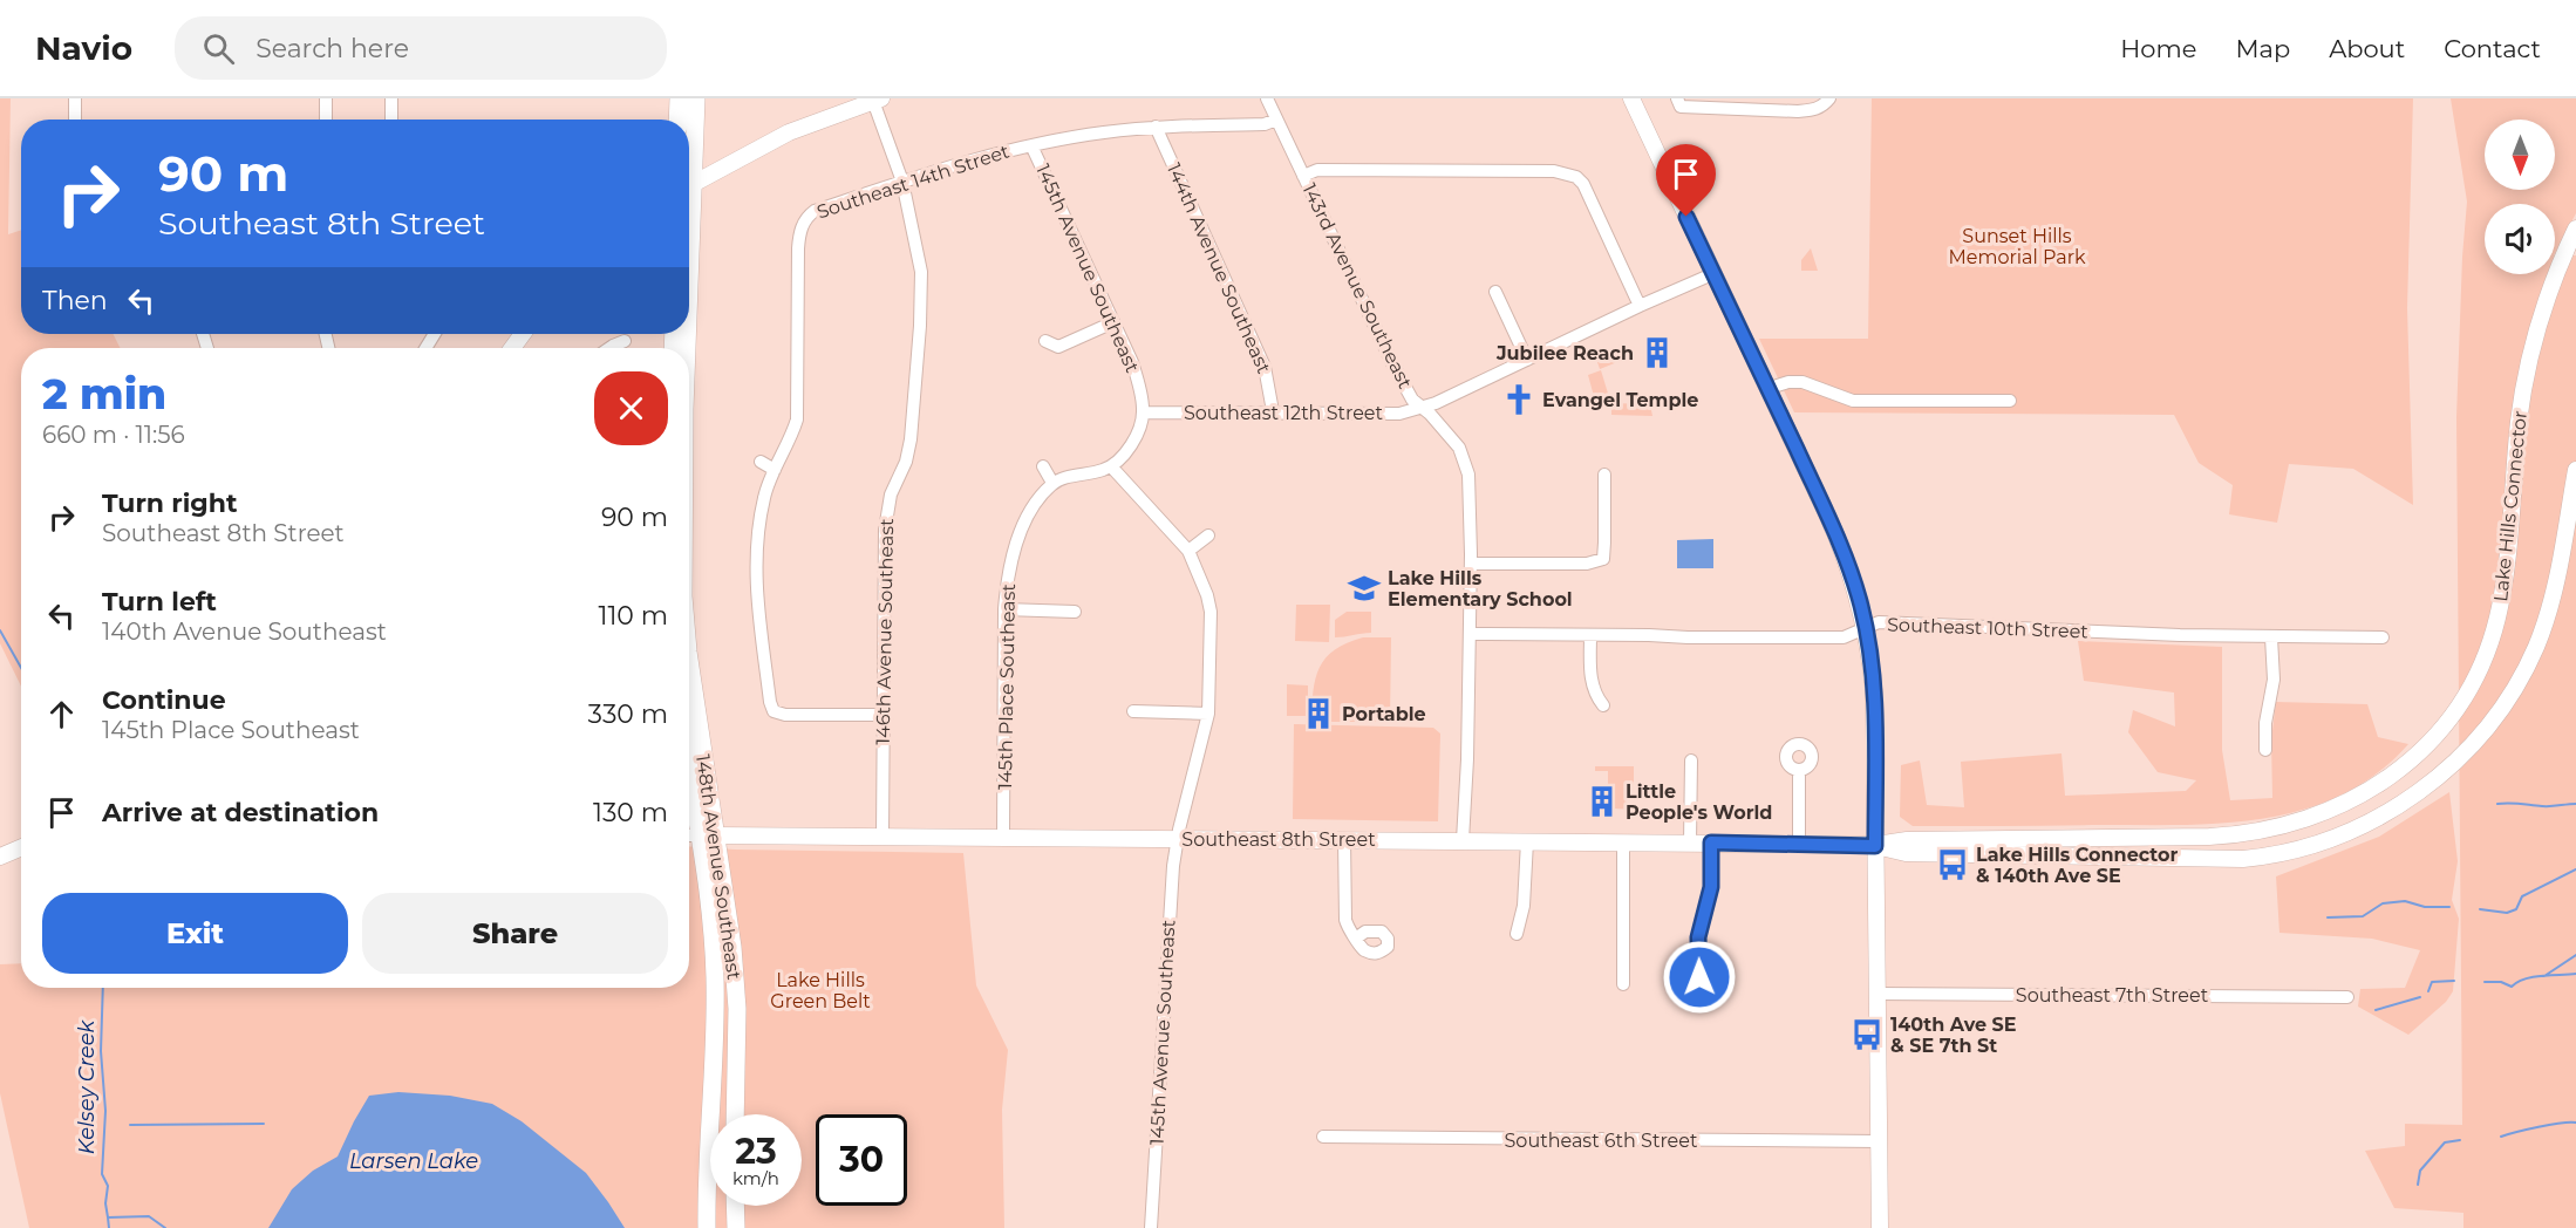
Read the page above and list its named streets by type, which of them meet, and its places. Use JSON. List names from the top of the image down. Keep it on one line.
{"streets":{"main road":["148th Avenue Southeast"],"street":["Southeast 14th Street","145th Avenue Southeast","144th Avenue Southeast","143rd Avenue Southeast","Southeast 12th Street","Lake Hills Connector","Southeast 10th Street","146th Avenue Southeast","145th Place Southeast","Southeast 8th Street","Southeast 7th Street","Southeast 6th Street"]},"crossings":[["Southeast 14th Street","145th Avenue Southeast"],["Southeast 14th Street","144th Avenue Southeast"],["Southeast 14th Street","143rd Avenue Southeast"],["Southeast 14th Street","146th Avenue Southeast"],["145th Avenue Southeast","Southeast 12th Street"],["145th Avenue Southeast","Southeast 8th Street"],["144th Avenue Southeast","Southeast 12th Street"],["143rd Avenue Southeast","Southeast 12th Street"],["143rd Avenue Southeast","Southeast 10th Street"],["143rd Avenue Southeast","Southeast 8th Street"],["Lake Hills Connector","Southeast 8th Street"],["146th Avenue Southeast","Southeast 8th Street"],["145th Place Southeast","Southeast 8th Street"],["Southeast 8th Street","148th Avenue Southeast"]],"water":["Kelsey Creek","Larsen Lake"],"parks":["Sunset Hills Memorial Park","Lake Hills Green Belt"],"places":{"building":["Jubilee Reach","Portable","Little People's World"],"church":["Evangel Temple"],"school or university":["Lake Hills Elementary School"],"bus stop":["Lake Hills Connector & 140th Ave SE","140th Ave SE & SE 7th St"]},"north":"bottom","page":{"header":"Navio","search":"Search here","nav":["Home","Map","About","Contact"],"turn":["90 m","Southeast 8th Street"],"then":"Then","heading":["2 min","660 m · 11:56"],"list":[{"name":"Turn right","note":"Southeast 8th Street","value":"90 m"},{"name":"Turn left","note":"140th Avenue Southeast","value":"110 m"},{"name":"Continue","note":"145th Place Southeast","value":"330 m"},{"name":"Arrive at destination","value":"130 m"}],"buttons":["Exit","Share"],"speed":"23 km/h","limit":"30"}}
